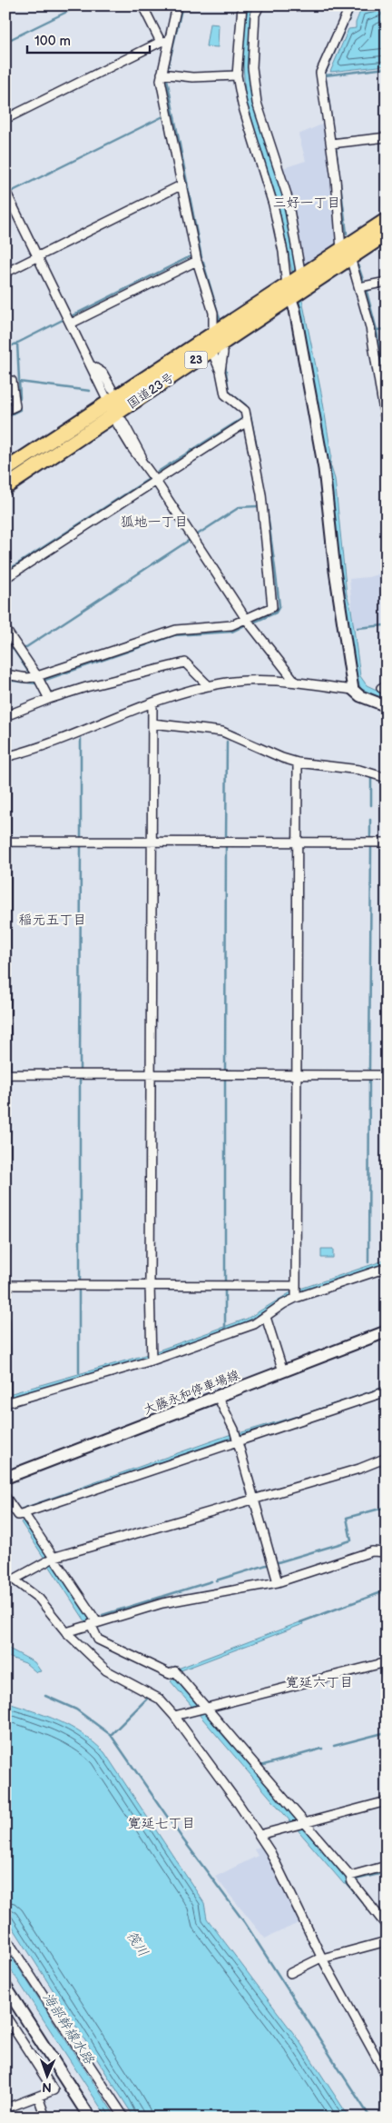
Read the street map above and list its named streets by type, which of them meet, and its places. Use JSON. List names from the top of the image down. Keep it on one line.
{"streets":{"highway":["23","国道23号"],"main road":["大藤永和停車場線"]},"districts":["三好一丁目","狐地一丁目","稲元五丁目","寛延六丁目","寛延七丁目"],"water":["筏川","海部幹線水路"],"scale_bar":"100 m","north":"bottom"}
